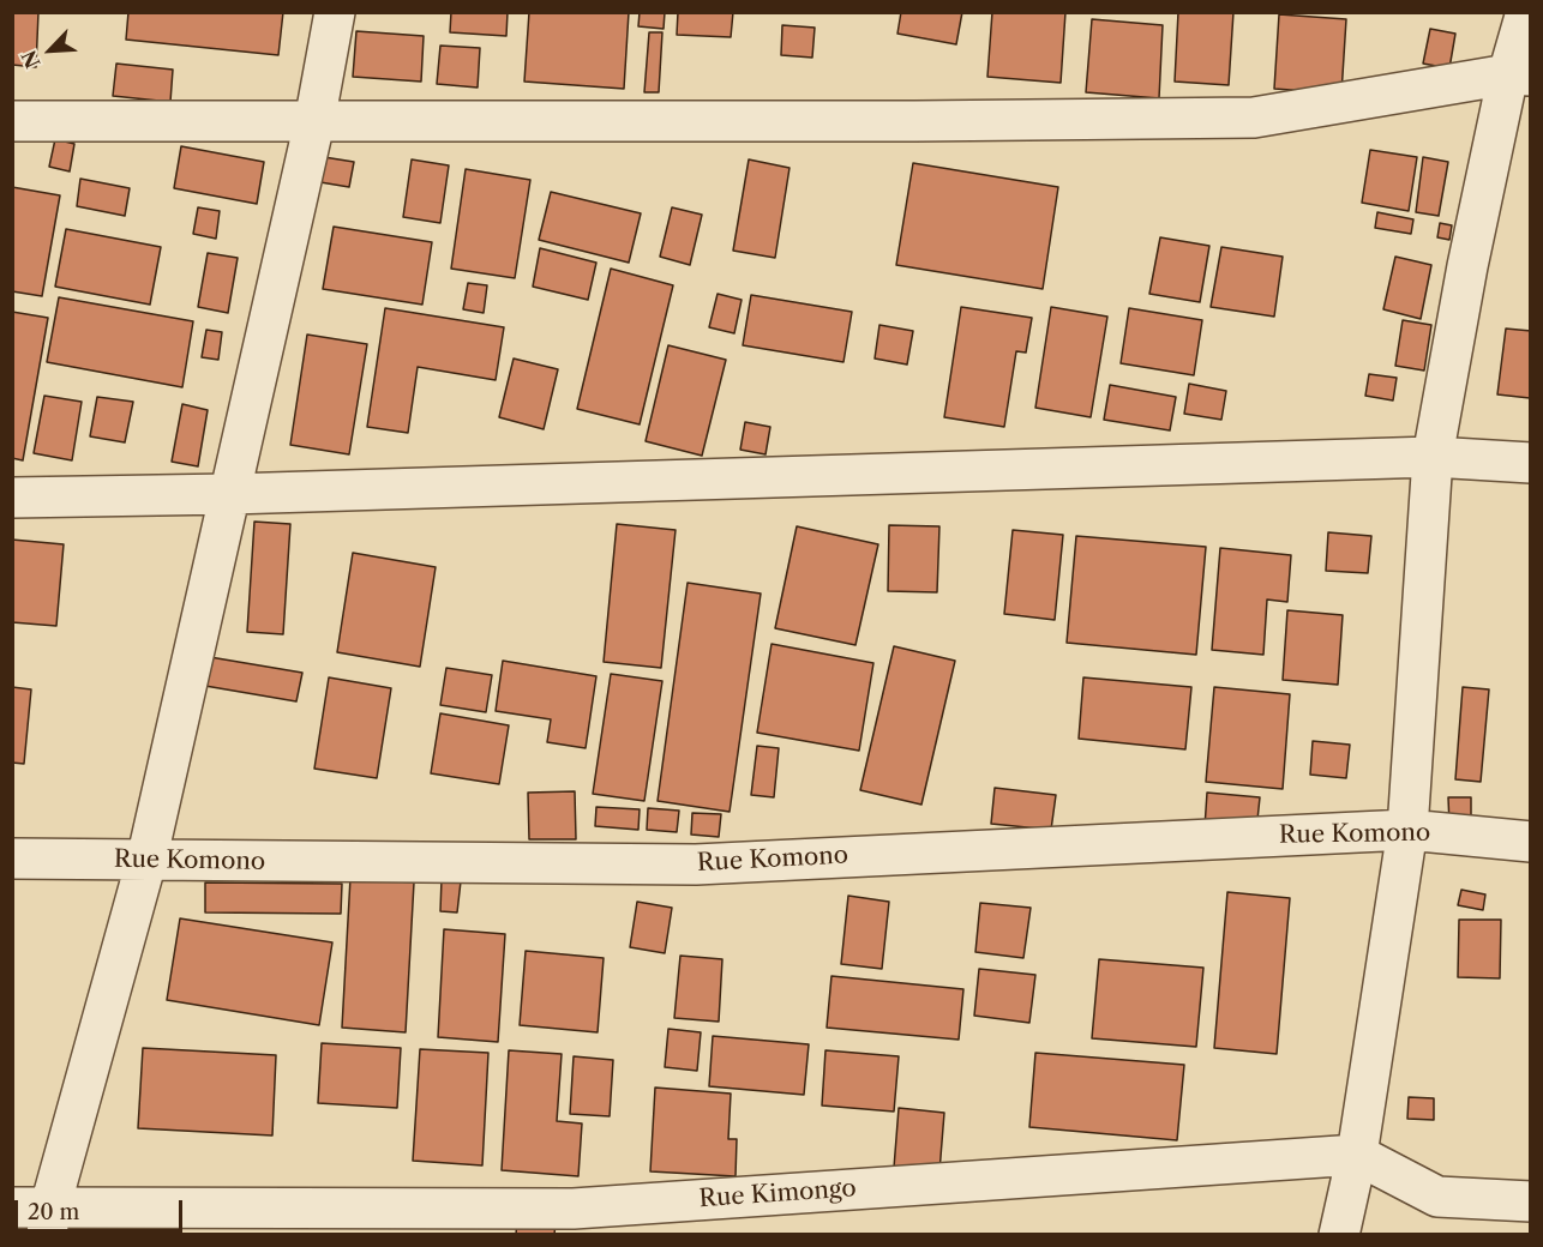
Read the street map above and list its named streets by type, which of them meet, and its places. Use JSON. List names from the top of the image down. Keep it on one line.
{"streets":{"street":["Rue Komono","Rue Kimongo"]},"scale_bar":"20 m","north":"bottom left"}
